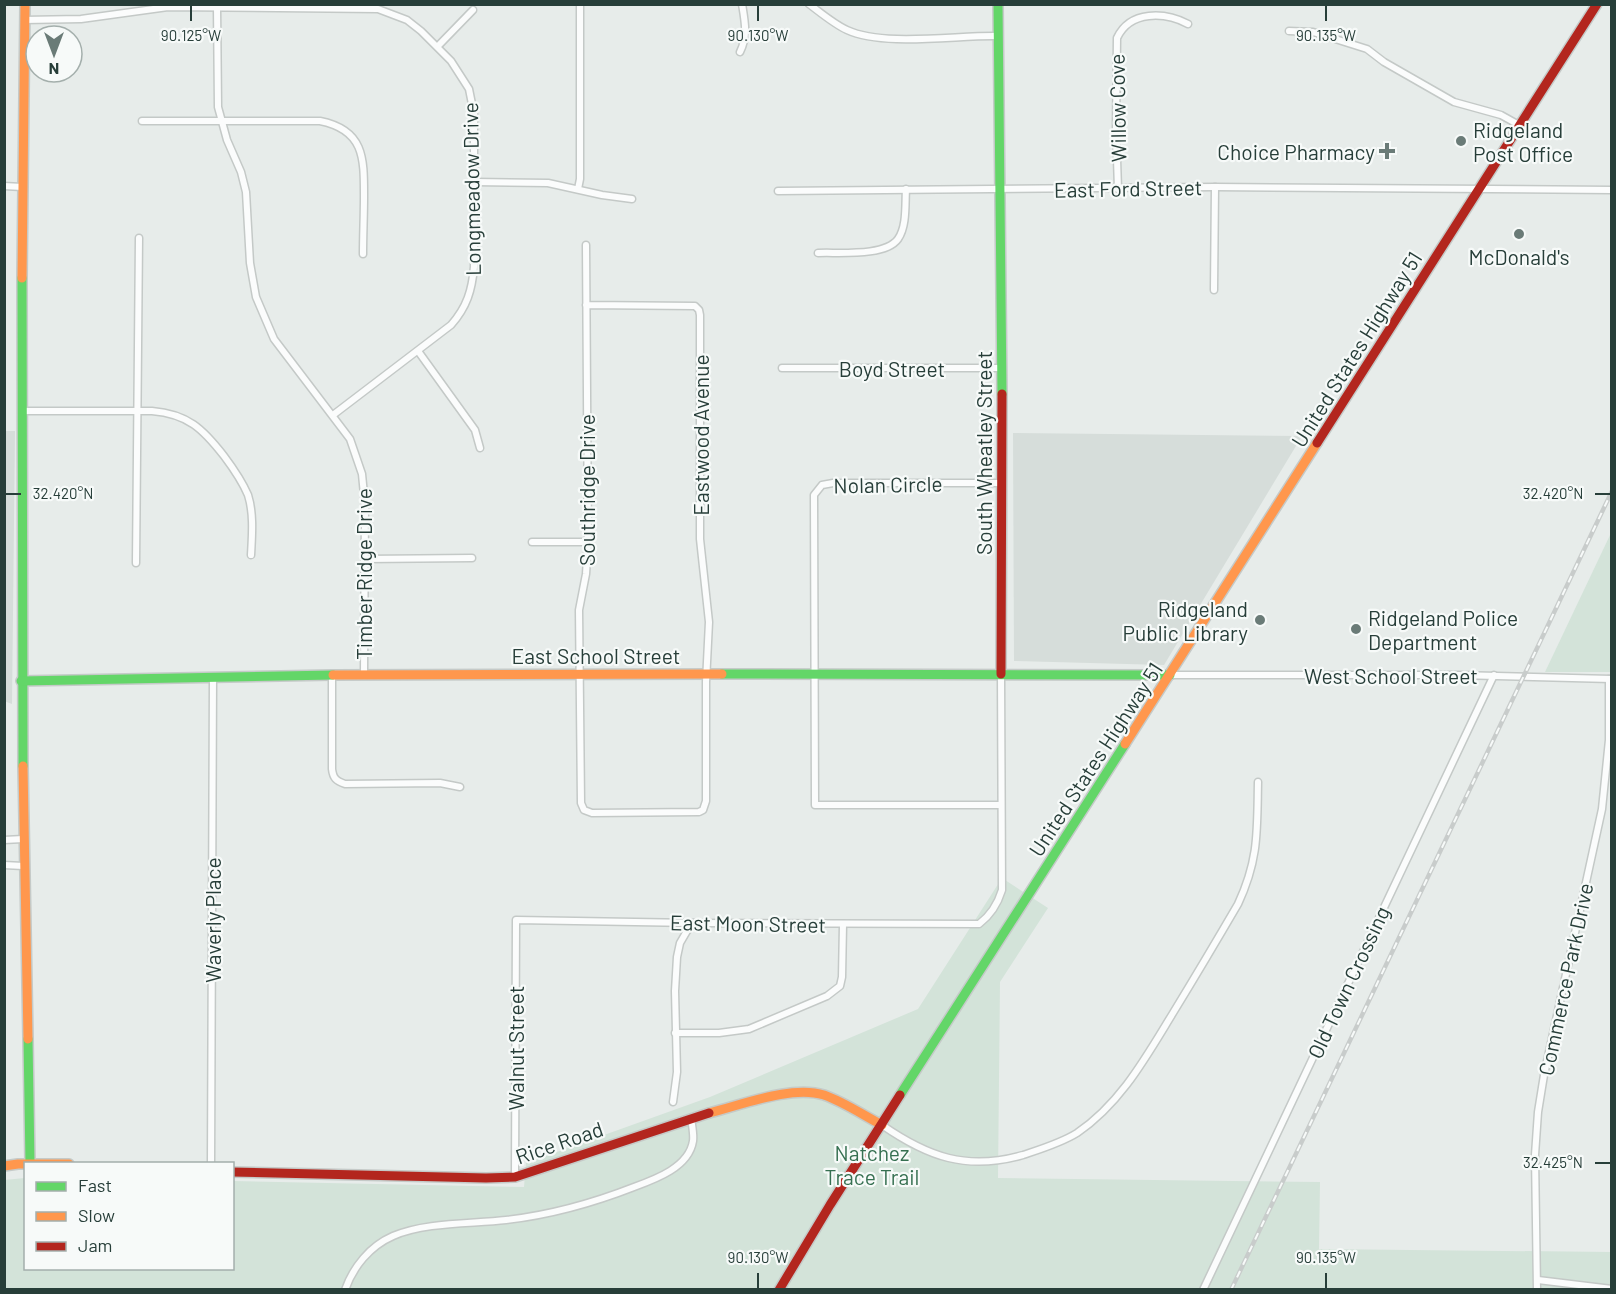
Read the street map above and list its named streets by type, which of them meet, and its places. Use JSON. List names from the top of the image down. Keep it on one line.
{"streets":{"street":["Willow Cove","East Ford Street","Longmeadow Drive","United States Highway 51","Boyd Street","Eastwood Avenue","South Wheatley Street","Nolan Circle","Southridge Drive","Timber Ridge Drive","East School Street","West School Street","Waverly Place","East Moon Street","Commerce Park Drive","Old Town Crossing","Walnut Street","Rice Road"]},"crossings":[["Willow Cove","East Ford Street"],["East Ford Street","United States Highway 51"],["East Ford Street","South Wheatley Street"],["Longmeadow Drive","Timber Ridge Drive"],["United States Highway 51","East School Street"],["United States Highway 51","West School Street"],["United States Highway 51","Rice Road"],["Boyd Street","South Wheatley Street"],["Eastwood Avenue","Southridge Drive"],["Eastwood Avenue","East School Street"],["South Wheatley Street","Nolan Circle"],["South Wheatley Street","East School Street"],["South Wheatley Street","East Moon Street"],["Nolan Circle","East School Street"],["Southridge Drive","East School Street"],["Timber Ridge Drive","East School Street"],["East School Street","West School Street"],["East School Street","Waverly Place"],["West School Street","Commerce Park Drive"],["West School Street","Old Town Crossing"],["East Moon Street","Walnut Street"],["Walnut Street","Rice Road"]],"parks":["Natchez Trace Trail"],"places":{"other":["Ridgeland Post Office","McDonald's","Ridgeland Public Library","Ridgeland Police Department"],"health":["Choice Pharmacy"]},"legend":["Fast","Slow","Jam"],"north":"bottom","coordinates":["90.125°W","90.130°W","90.135°W","32.420°N","32.425°N"]}
